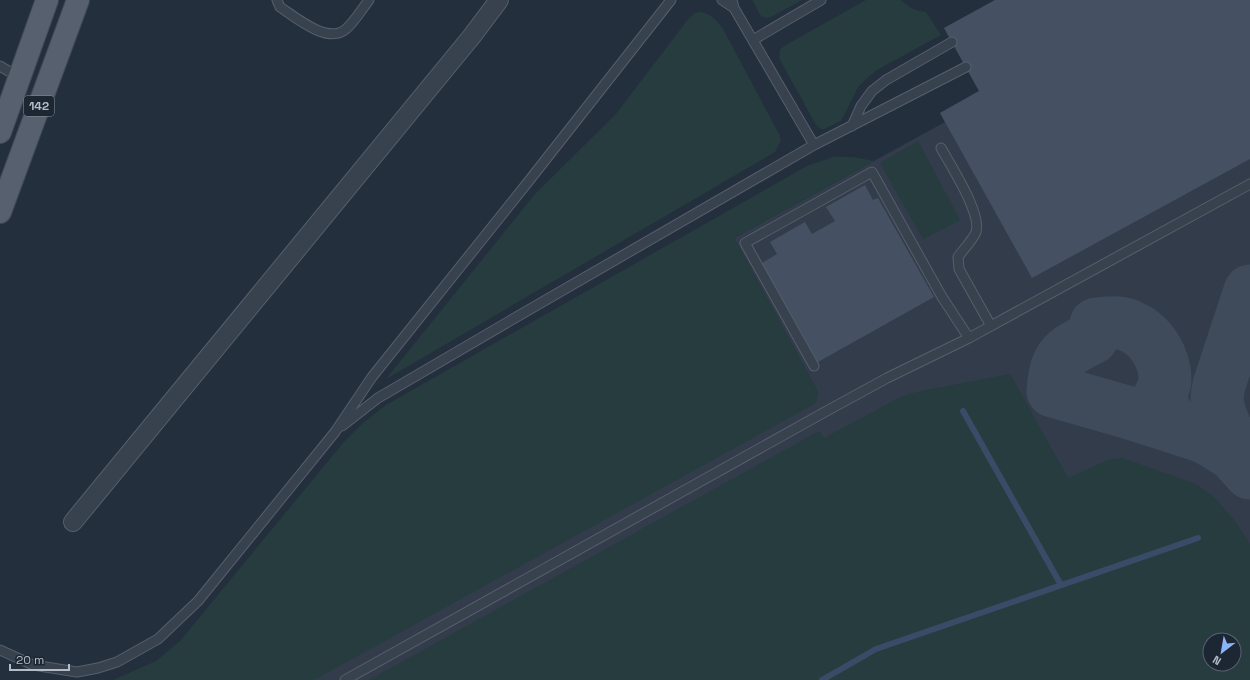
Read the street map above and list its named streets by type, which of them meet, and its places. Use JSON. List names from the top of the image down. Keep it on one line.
{"streets":{"main road":["142"]},"scale_bar":"20 m","north":"bottom left"}
